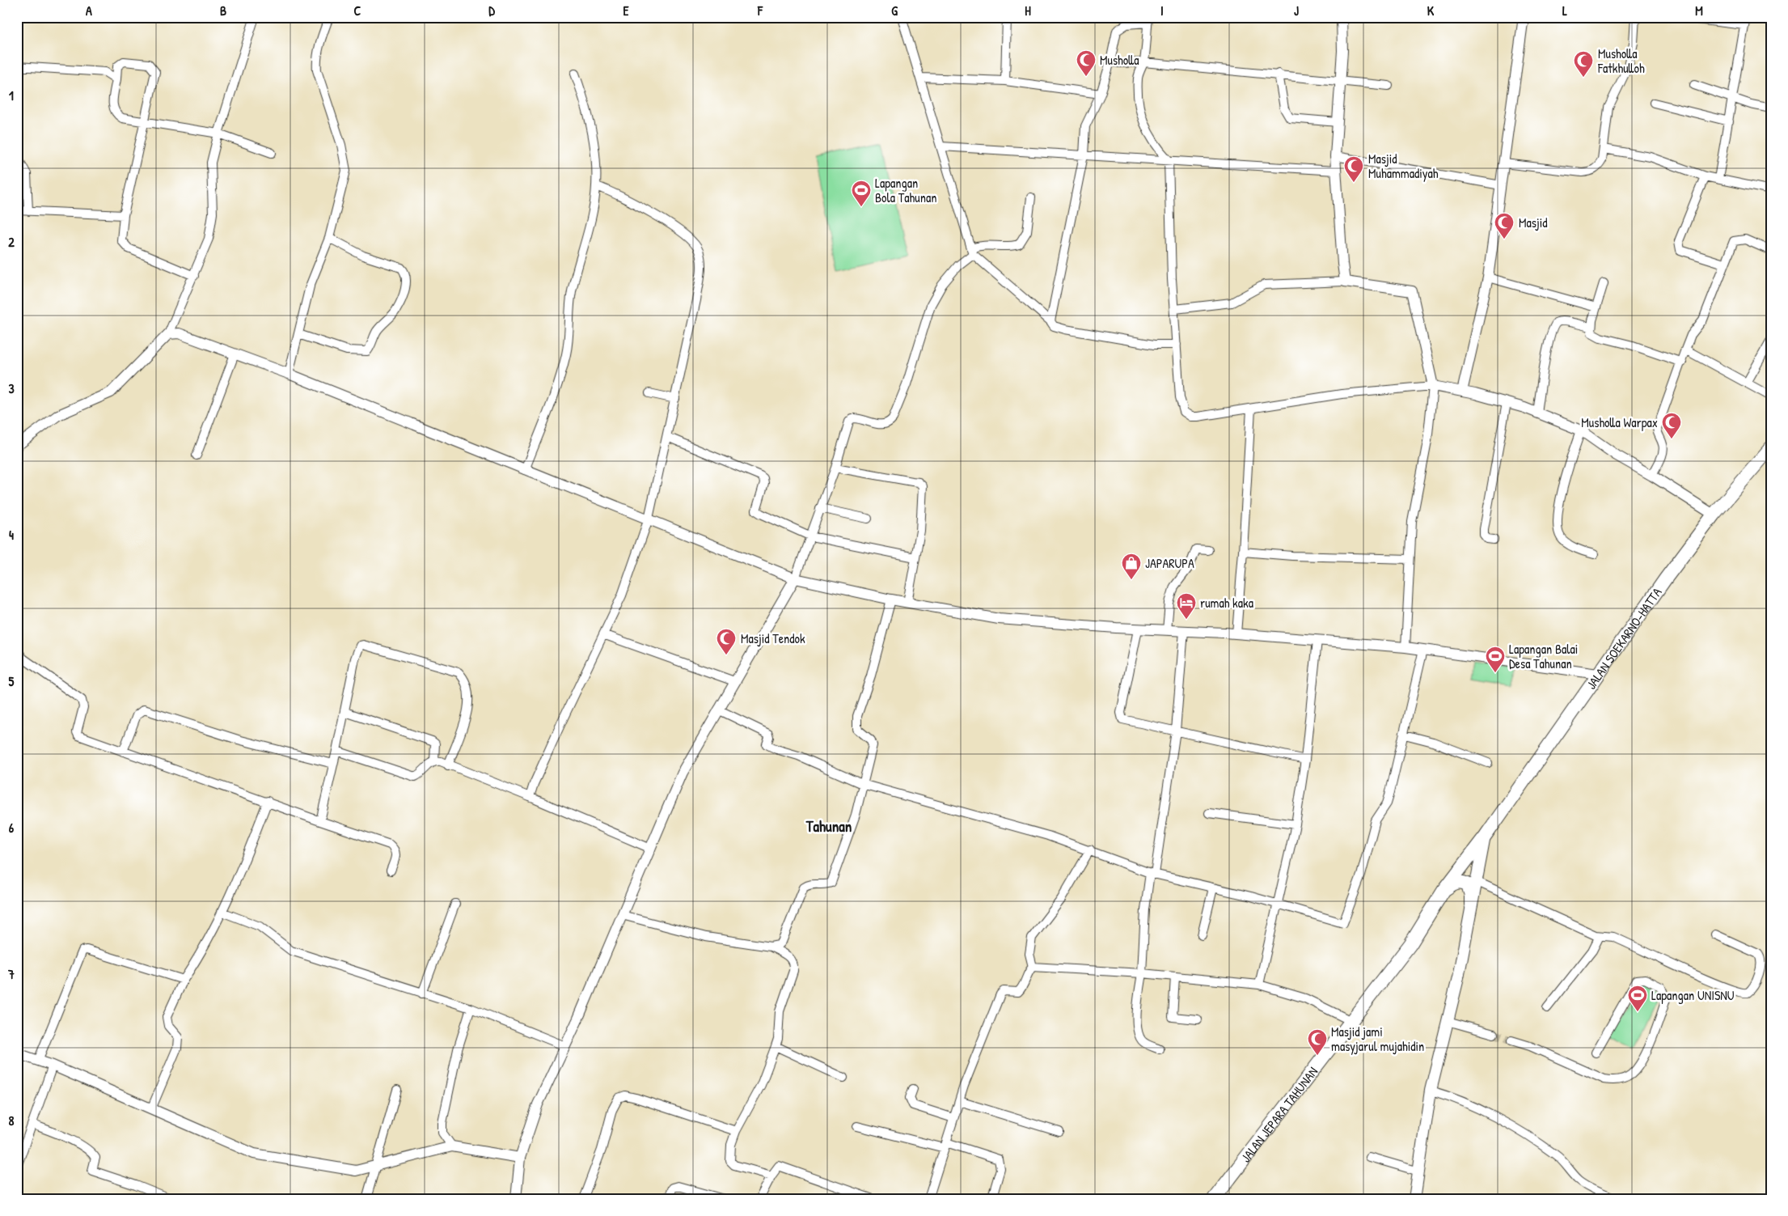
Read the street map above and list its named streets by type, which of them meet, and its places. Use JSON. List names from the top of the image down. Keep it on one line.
{"streets":{"highway":["JALAN SOEKARNO-HATTA","JALAN JEPARA TAHUNAN"]},"crossings":[["JALAN SOEKARNO-HATTA","JALAN JEPARA TAHUNAN"]],"districts":["Tahunan"],"places":{"mosque":["Musholla","Musholla Fatkhulloh","Masjid Muhammadiyah","Masjid","Musholla Warpax","Masjid Tendok","Masjid jami masyjarul mujahidin"],"sports":["Lapangan Bola Tahunan","Lapangan Balai Desa Tahunan","Lapangan UNISNU"],"shop":["JAPARUPA"],"hotel":["rumah kaka"]},"grid":{"columns":["A","B","C","D","E","F","G","H","I","J","K","L","M"],"rows":["1","2","3","4","5","6","7","8"]}}
